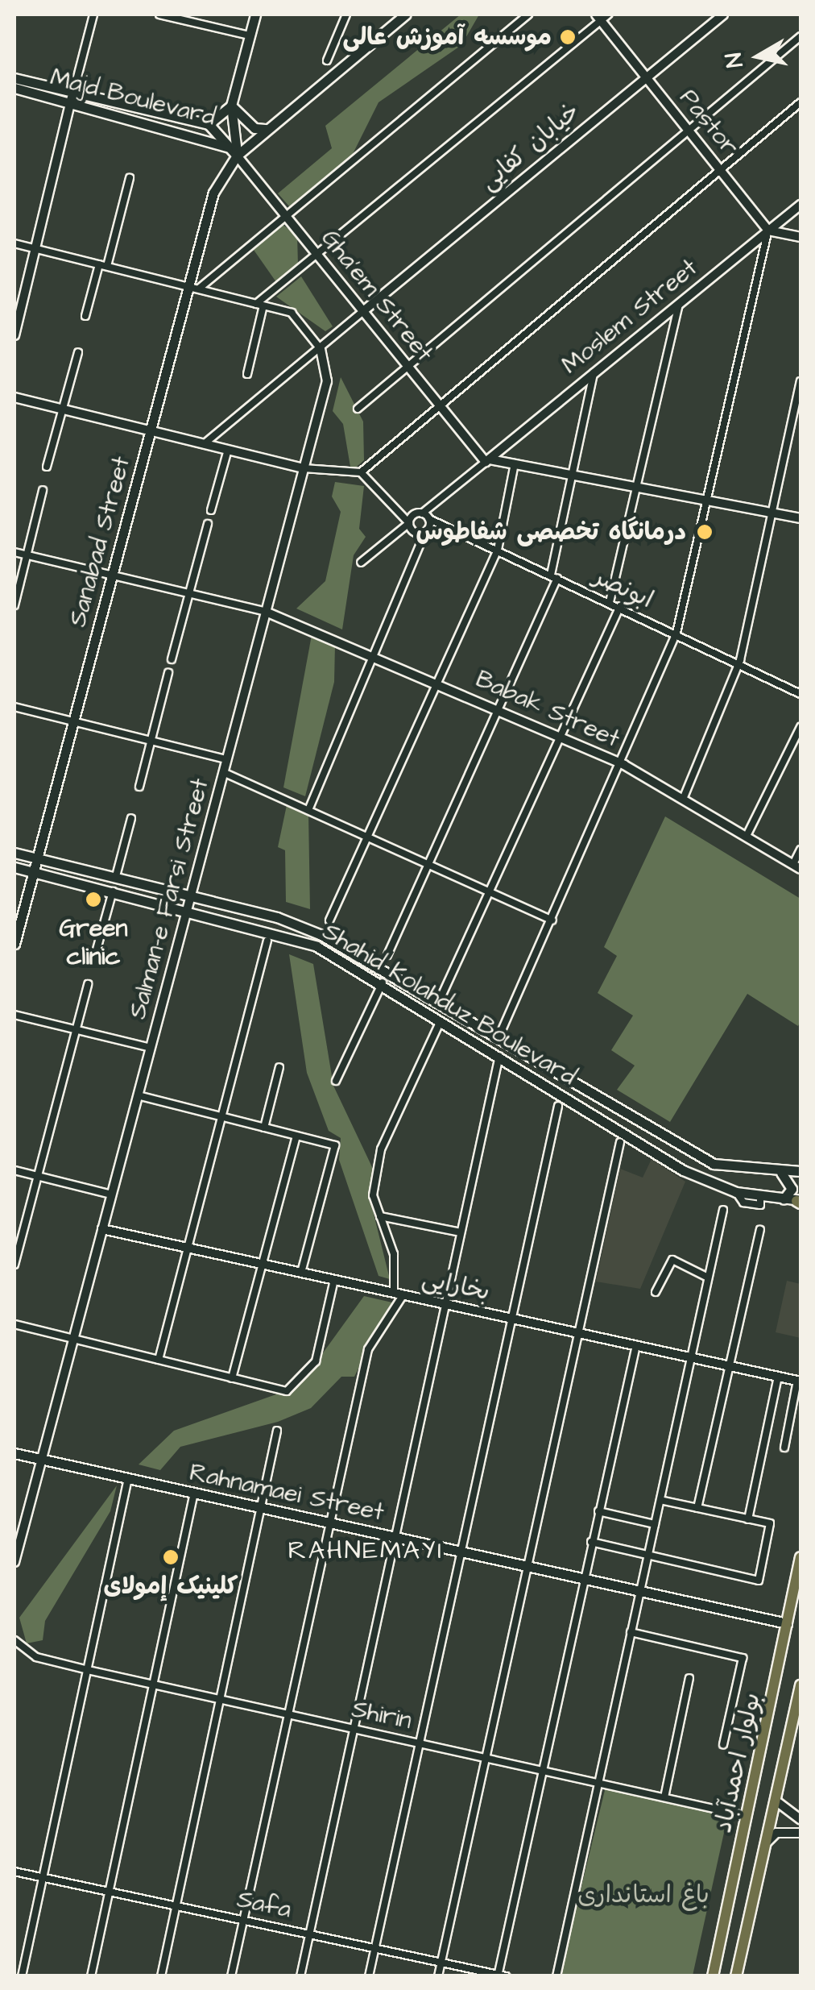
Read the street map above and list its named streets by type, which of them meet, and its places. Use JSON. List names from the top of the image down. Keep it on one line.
{"streets":{"main road":["Majd Boulevard","Sanabad Street","Shahid Kolahduz Boulevard","Rahnamaei Street","بولوار احمدآباد"],"street":["Pastor","خیابان کفایی","Gha'em Street","Moslem Street","ابونصر","Babak Street","Salman-e Farsi Street","بخارایی","Shirin","Safa"]},"crossings":[["Majd Boulevard","Gha'em Street"],["Majd Boulevard","Sanabad Street"],["Pastor","خیابان کفایی"],["Pastor","Moslem Street"],["خیابان کفایی","Gha'em Street"],["Gha'em Street","Moslem Street"],["Gha'em Street","Sanabad Street"],["Sanabad Street","Shahid Kolahduz Boulevard"],["Babak Street","Salman-e Farsi Street"],["Salman-e Farsi Street","Shahid Kolahduz Boulevard"],["Salman-e Farsi Street","بخارایی"],["Salman-e Farsi Street","Rahnamaei Street"],["Rahnamaei Street","بولوار احمدآباد"],["Shirin","بولوار احمدآباد"]],"districts":["RAHNEMAYI"],"parks":["باغ استانداری"],"places":["موسسه آموزش عالی","درمانگاه تخصصی شفاطوس","Green clinic","کلینیک إمولای"],"north":"left"}
